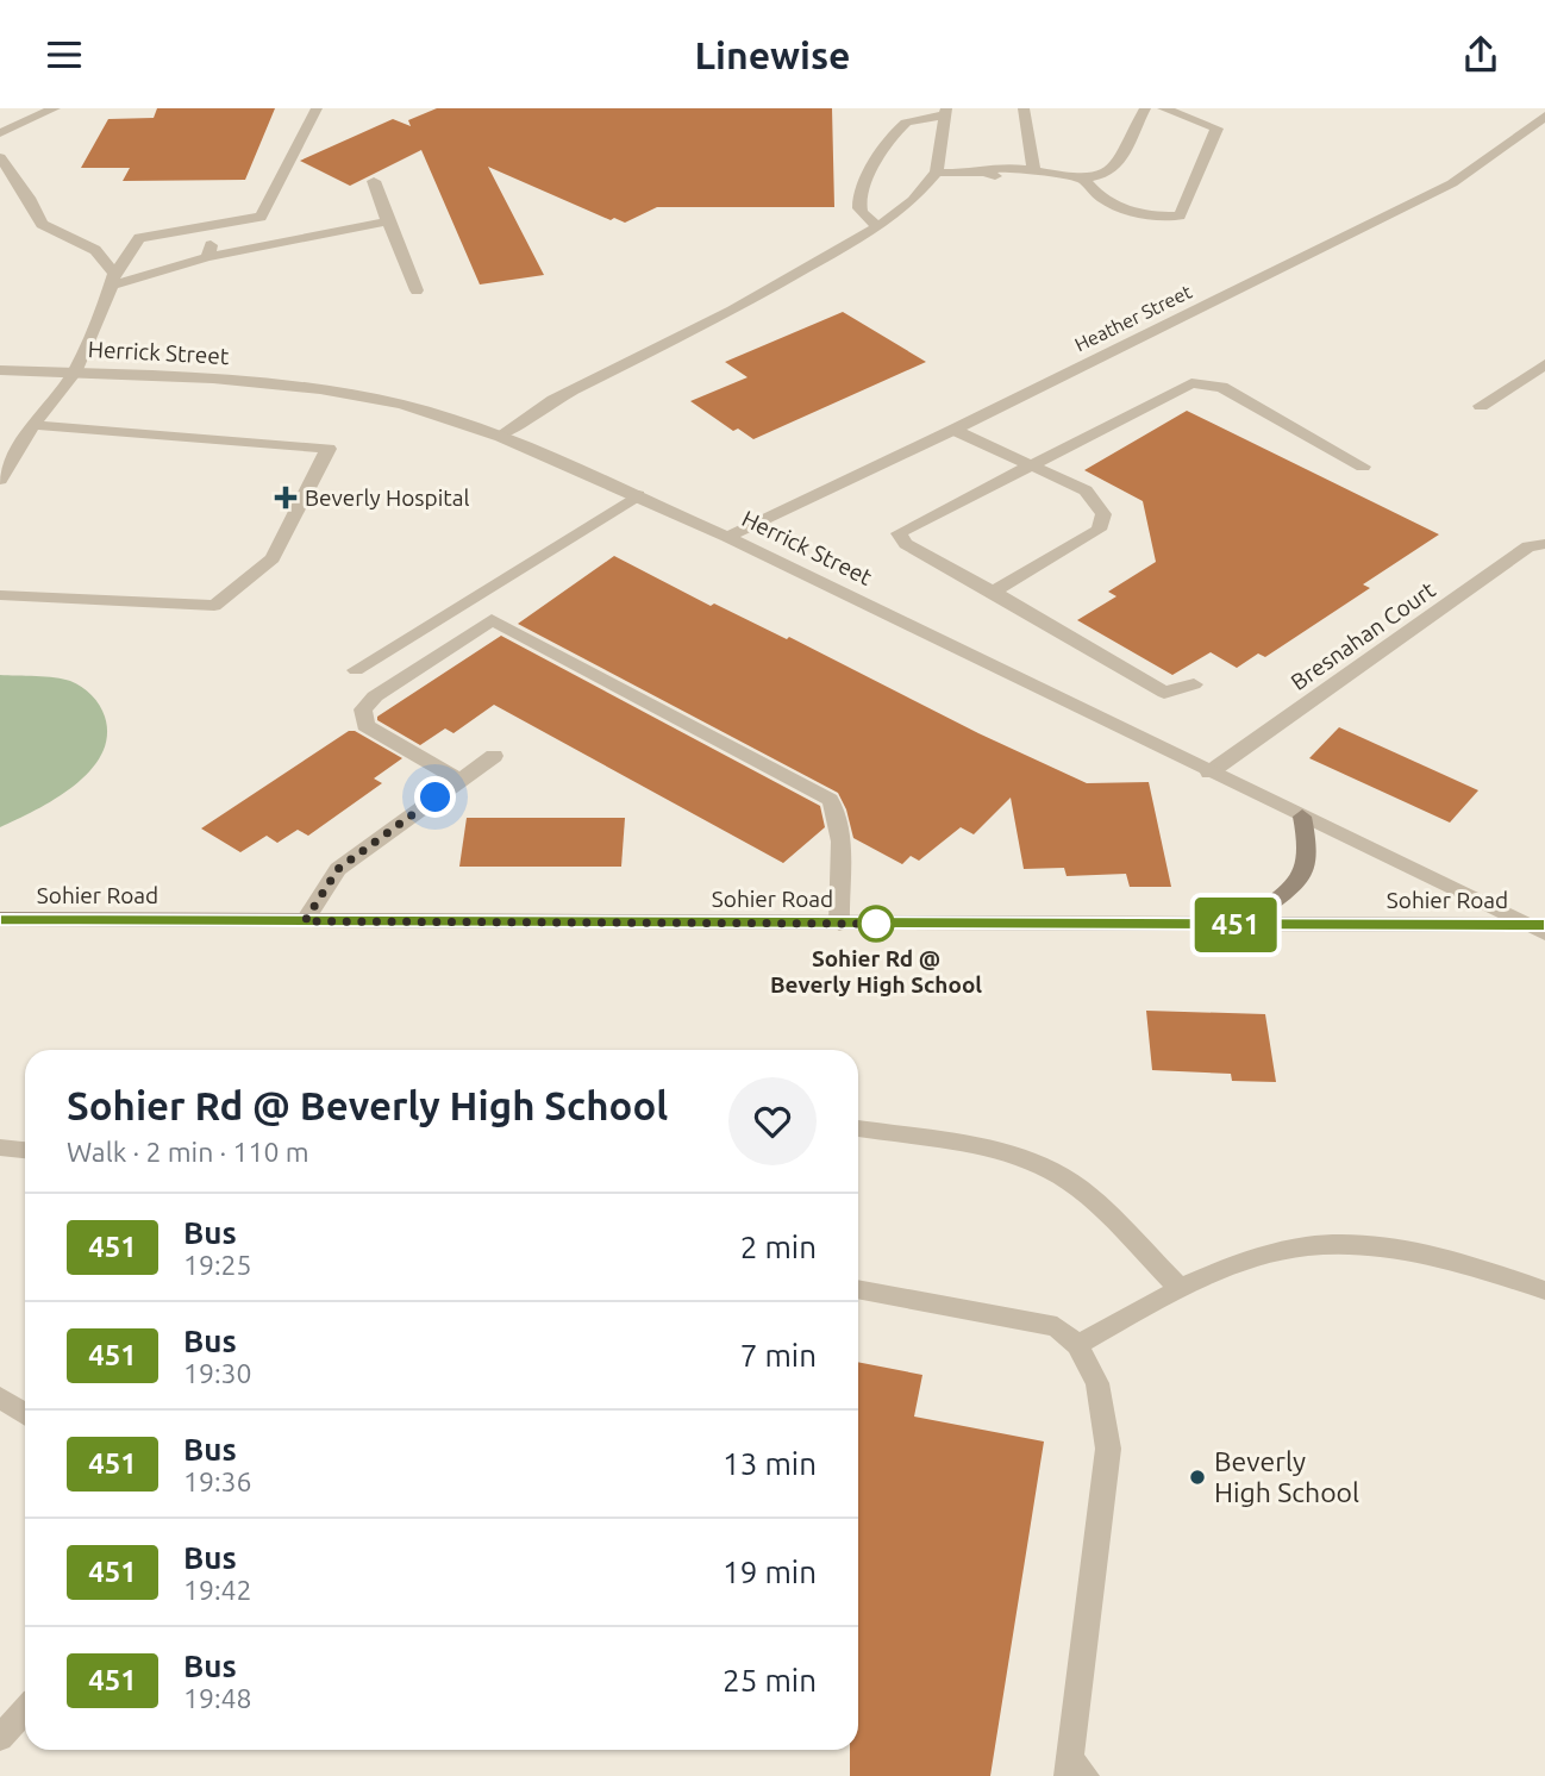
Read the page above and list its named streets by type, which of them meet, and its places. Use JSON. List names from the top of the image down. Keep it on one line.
{"streets":{"main road":["Sohier Road"],"street":["Heather Street","Herrick Street","Bresnahan Court"]},"crossings":[["Heather Street","Herrick Street"],["Herrick Street","Bresnahan Court"],["Herrick Street","Sohier Road"]],"places":{"health":["Beverly Hospital"],"other":["Sohier Rd @ Beverly High School","Beverly High School"]},"lines":["bus line 451"],"page":{"header":"Linewise","on_map":"451","heading":["Sohier Rd @ Beverly High School","Walk · 2 min · 110 m"],"list":[{"mark":"451","name":"Bus","note":"19:25","value":"2 min"},{"mark":"451","name":"Bus","note":"19:30","value":"7 min"},{"mark":"451","name":"Bus","note":"19:36","value":"13 min"},{"mark":"451","name":"Bus","note":"19:42","value":"19 min"},{"mark":"451","name":"Bus","note":"19:48","value":"25 min"}]}}
